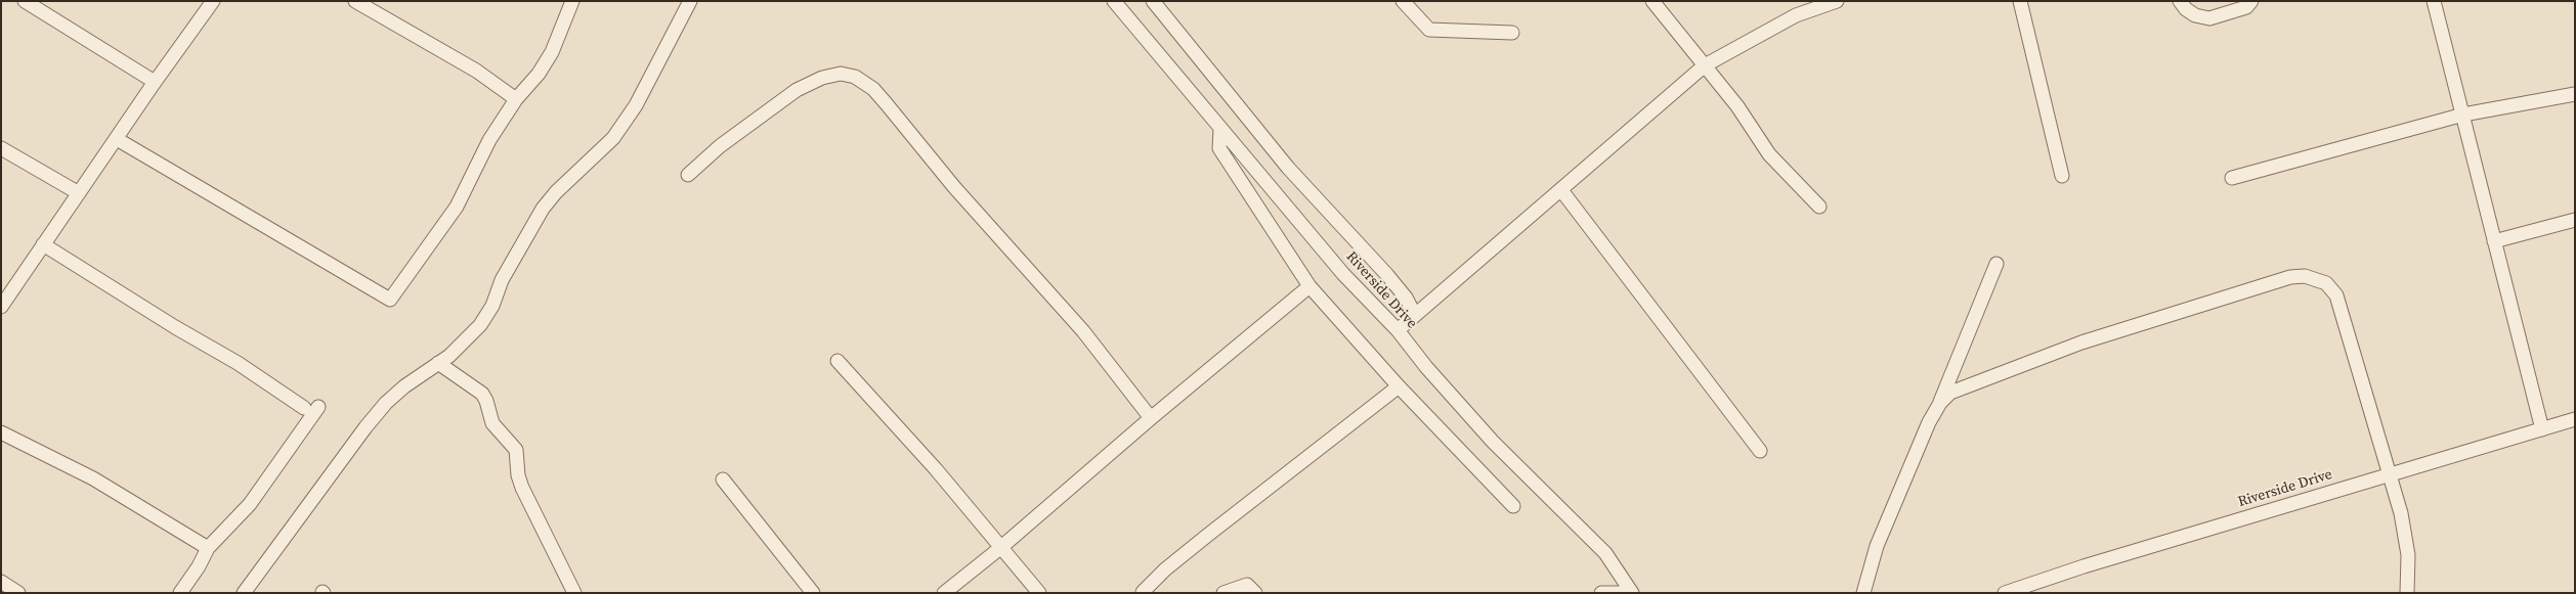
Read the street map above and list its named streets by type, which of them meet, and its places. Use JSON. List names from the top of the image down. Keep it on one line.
{"streets":{"street":["Riverside Drive"]}}
